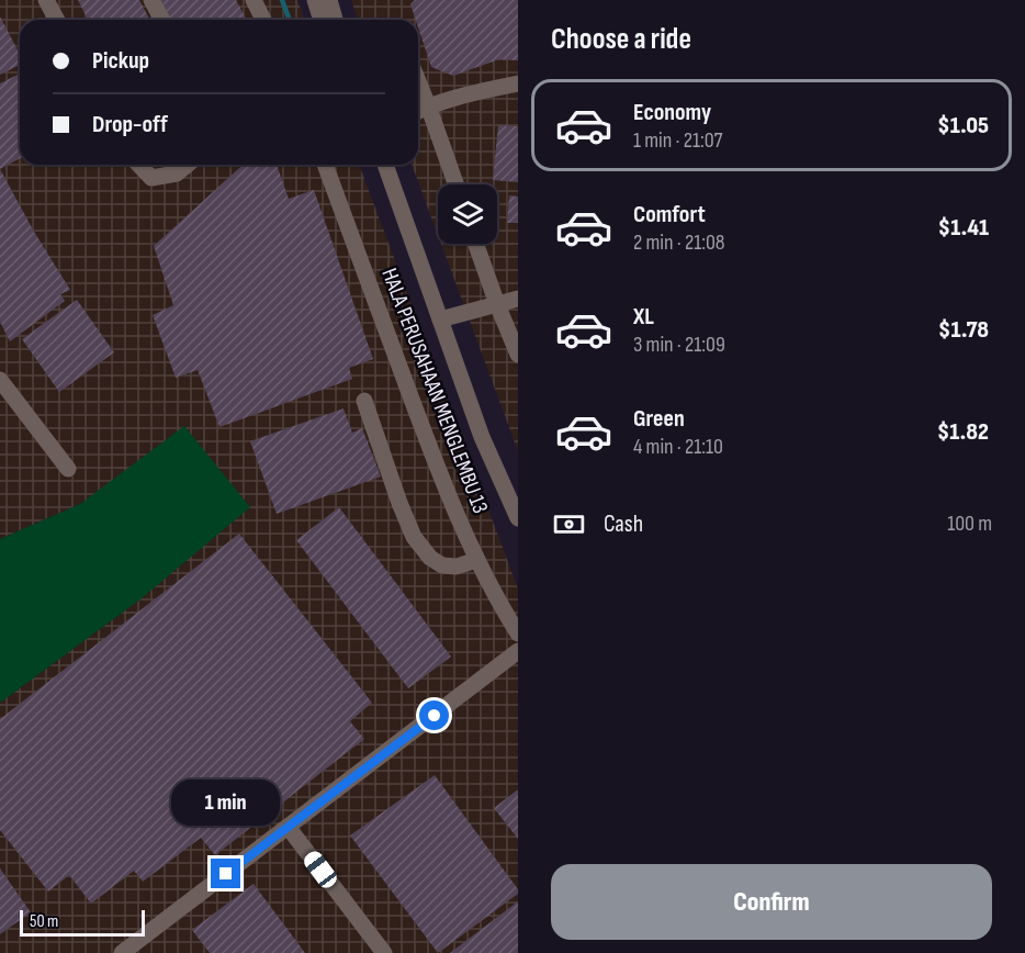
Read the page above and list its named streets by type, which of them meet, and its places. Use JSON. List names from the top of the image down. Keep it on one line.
{"streets":{"street":["HALA PERUSAHAAN MENGLEMBU 13"]},"scale_bar":"50 m","page":{"heading":"Choose a ride","banner":["Pickup","Drop-off"],"list":[{"name":"Economy","note":"1 min · 21:07","value":"$1.05"},{"name":"Comfort","note":"2 min · 21:08","value":"$1.41"},{"name":"XL","note":"3 min · 21:09","value":"$1.78"},{"name":"Green","note":"4 min · 21:10","value":"$1.82"}],"pay":["Cash","100 m"],"bubble":"1 min","buttons":"Confirm","scale":"50 m"}}
